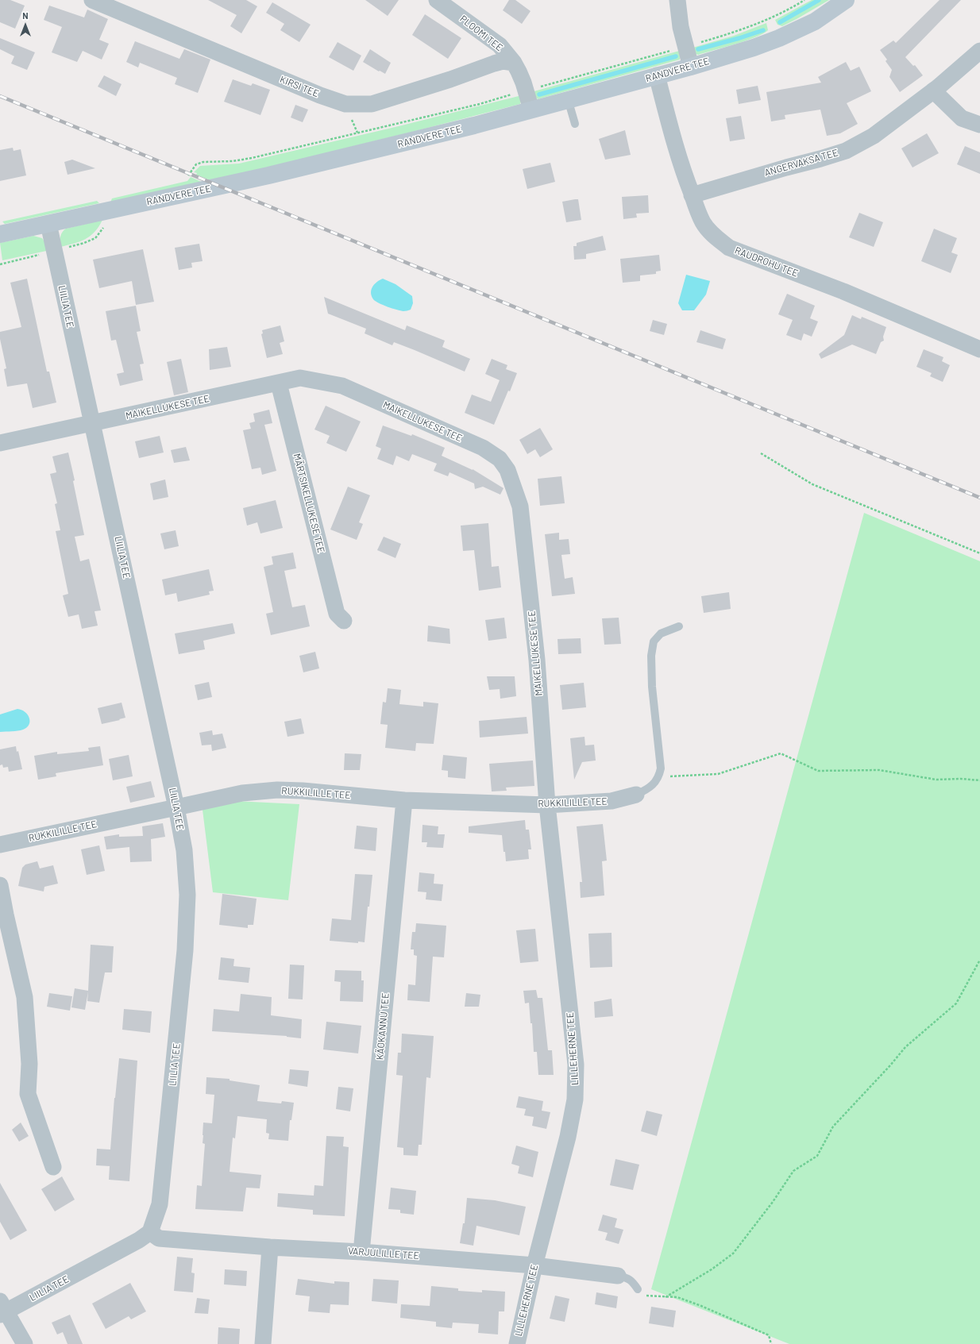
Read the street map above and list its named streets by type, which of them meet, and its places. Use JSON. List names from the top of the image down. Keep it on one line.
{"streets":{"street":["PLOOMI TEE","RANDVERE TEE","KIRSI TEE","ANGERVAKSA TEE","RAUDROHU TEE","LIILIA TEE","MAIKELLUKESE TEE","MÄRTSIKELLUKESE TEE","RUKKILILLE TEE","KÄOKANNU TEE","LILLEHERNE TEE","VARJULILLE TEE"]},"crossings":[["PLOOMI TEE","RANDVERE TEE"],["PLOOMI TEE","KIRSI TEE"],["RANDVERE TEE","RAUDROHU TEE"],["RANDVERE TEE","LIILIA TEE"],["ANGERVAKSA TEE","RAUDROHU TEE"],["LIILIA TEE","MAIKELLUKESE TEE"],["LIILIA TEE","RUKKILILLE TEE"],["LIILIA TEE","VARJULILLE TEE"],["MAIKELLUKESE TEE","MÄRTSIKELLUKESE TEE"],["MAIKELLUKESE TEE","RUKKILILLE TEE"],["MAIKELLUKESE TEE","LILLEHERNE TEE"],["RUKKILILLE TEE","KÄOKANNU TEE"],["RUKKILILLE TEE","LILLEHERNE TEE"],["KÄOKANNU TEE","VARJULILLE TEE"],["LILLEHERNE TEE","VARJULILLE TEE"]],"north":"top"}
